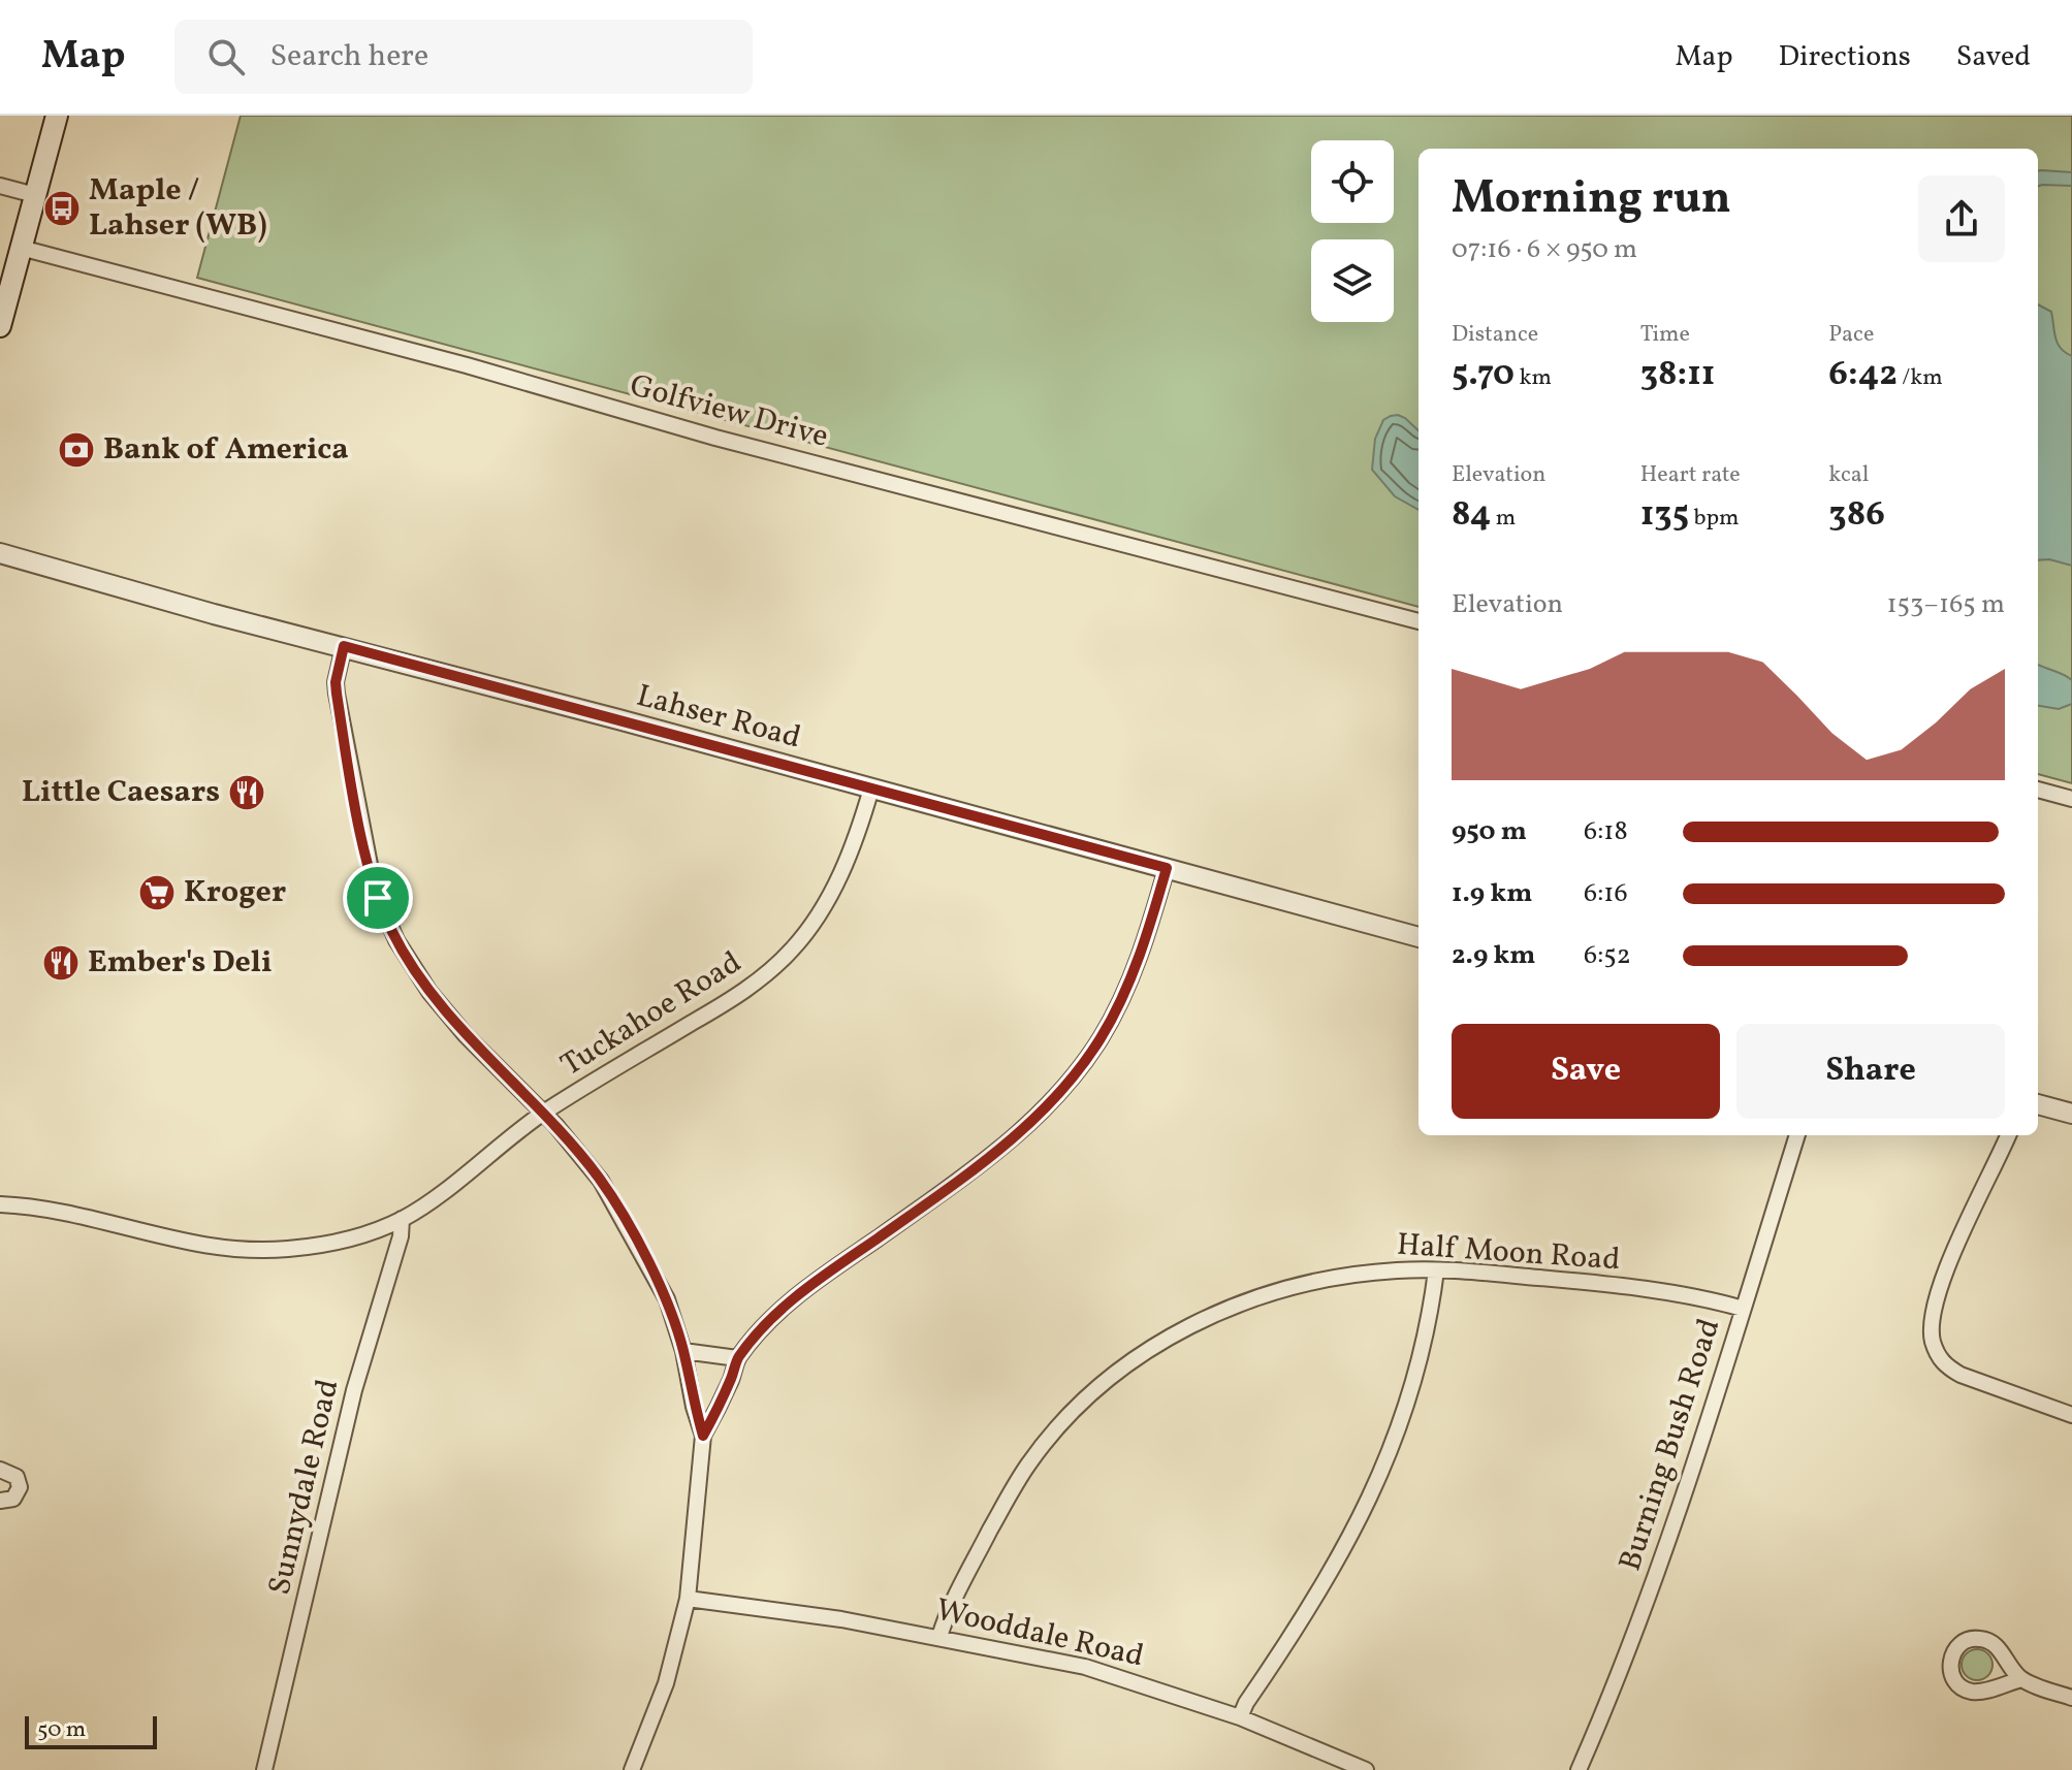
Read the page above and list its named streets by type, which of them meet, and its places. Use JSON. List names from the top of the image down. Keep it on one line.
{"streets":{"street":["Golfview Drive","Lahser Road","Tuckahoe Road","Half Moon Road","Burning Bush Road","Sunnydale Road","Wooddale Road"]},"crossings":[["Lahser Road","Tuckahoe Road"],["Tuckahoe Road","Sunnydale Road"],["Half Moon Road","Burning Bush Road"],["Half Moon Road","Wooddale Road"]],"places":{"bus stop":["Maple / Lahser (WB)"],"bank":["Bank of America"],"restaurant":["Little Caesars","Ember's Deli"],"supermarket":["Kroger"]},"scale_bar":"50 m","page":{"header":"Map","search":"Search here","nav":["Map","Directions","Saved"],"heading":["Morning run","07:16 · 6 × 950 m"],"stats":[["Distance","5.70 km"],["Time","38:11"],["Pace","6:42 /km"],["Elevation","84 m"],["Heart rate","135 bpm"],["kcal","386"]],"chart":["Elevation","153–165 m"],"list":[{"name":"950 m","note":"6:18"},{"name":"1.9 km","note":"6:16"},{"name":"2.9 km","note":"6:52"}],"buttons":["Save","Share"],"scale":"50 m"}}
